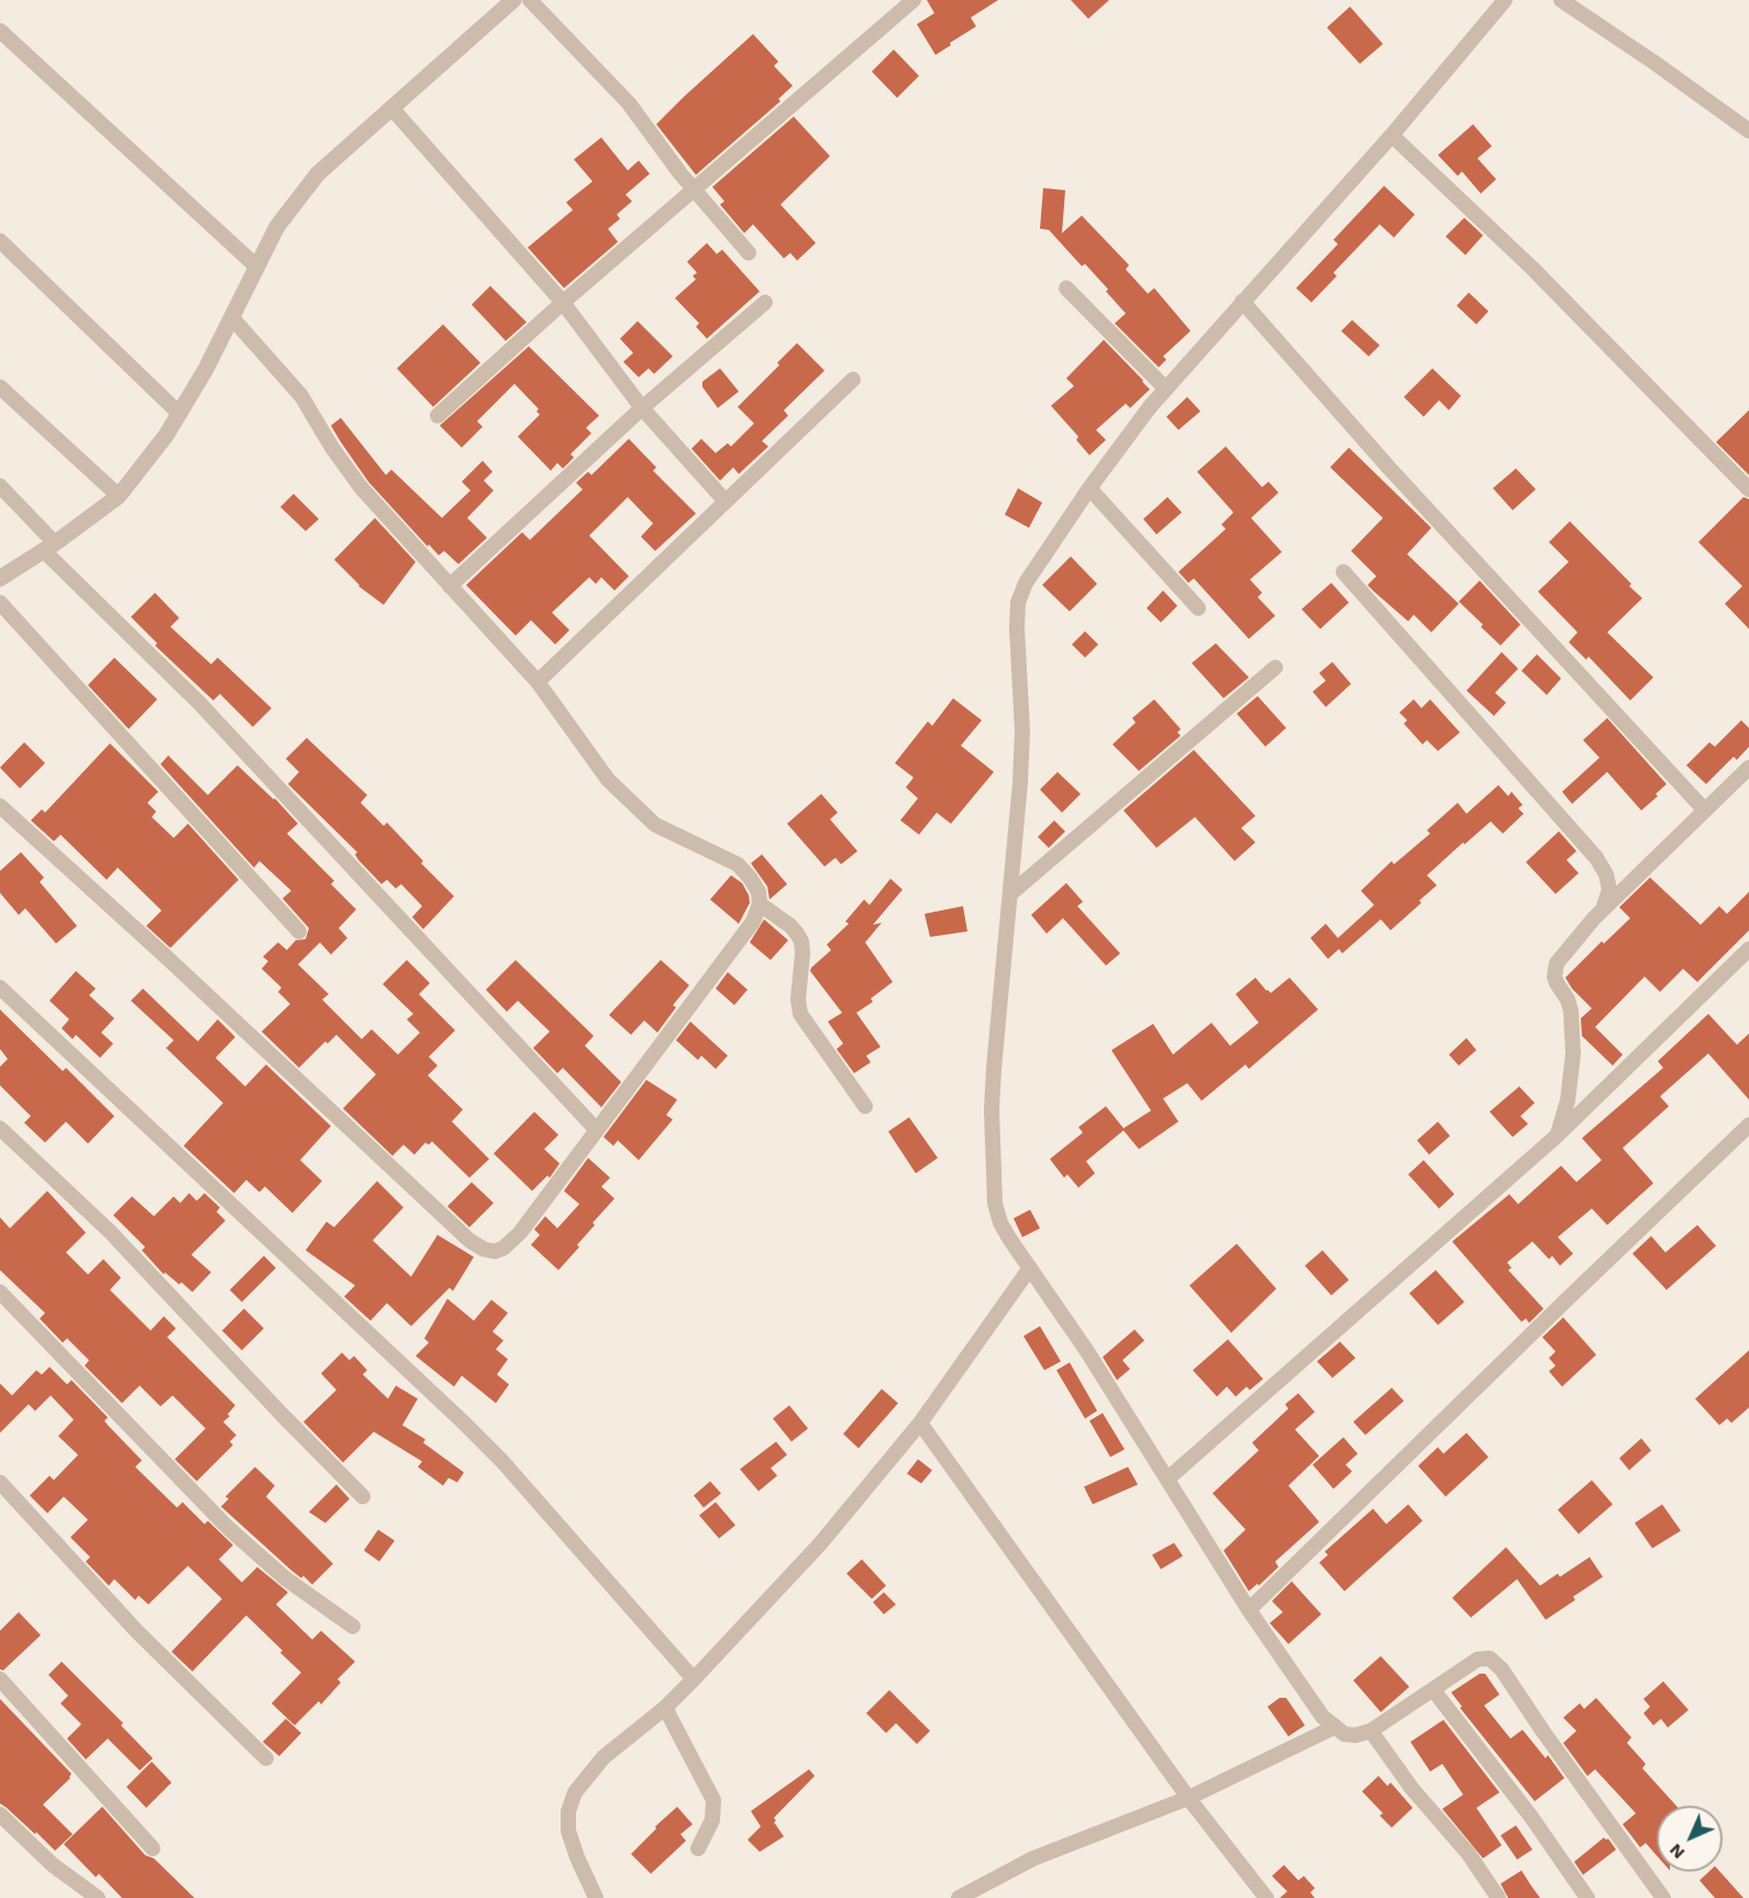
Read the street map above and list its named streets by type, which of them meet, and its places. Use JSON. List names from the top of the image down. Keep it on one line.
{"north":"bottom left"}
